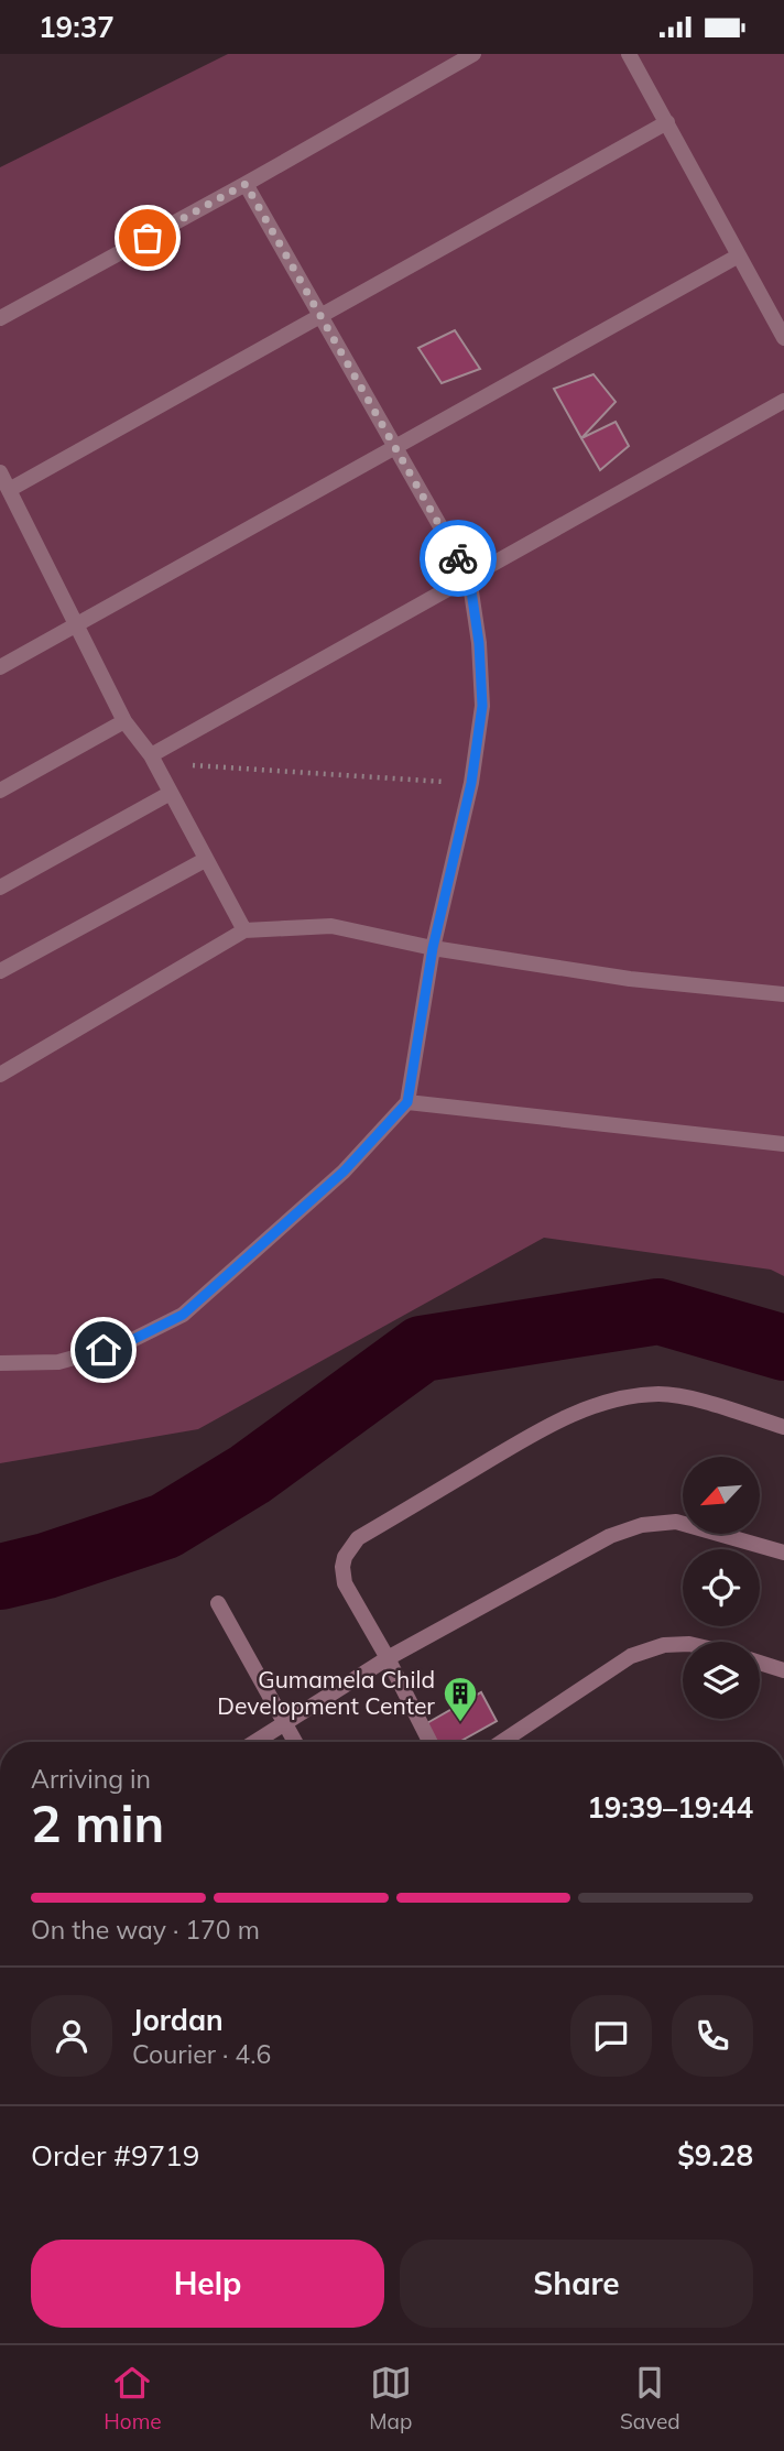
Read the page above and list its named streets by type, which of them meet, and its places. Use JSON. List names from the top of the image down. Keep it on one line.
{"places":{"building":["Gumamela Child Development Center"]},"north":"bottom left","page":{"status":"19:37","heading":["2 min","Arriving in","19:39–19:44"],"panel":["Jordan","Courier · 4.6","Order #9719","$9.28"],"bar":"On the way · 170 m","buttons":["Help","Share"],"tabs":["Home","Map","Saved"]}}
